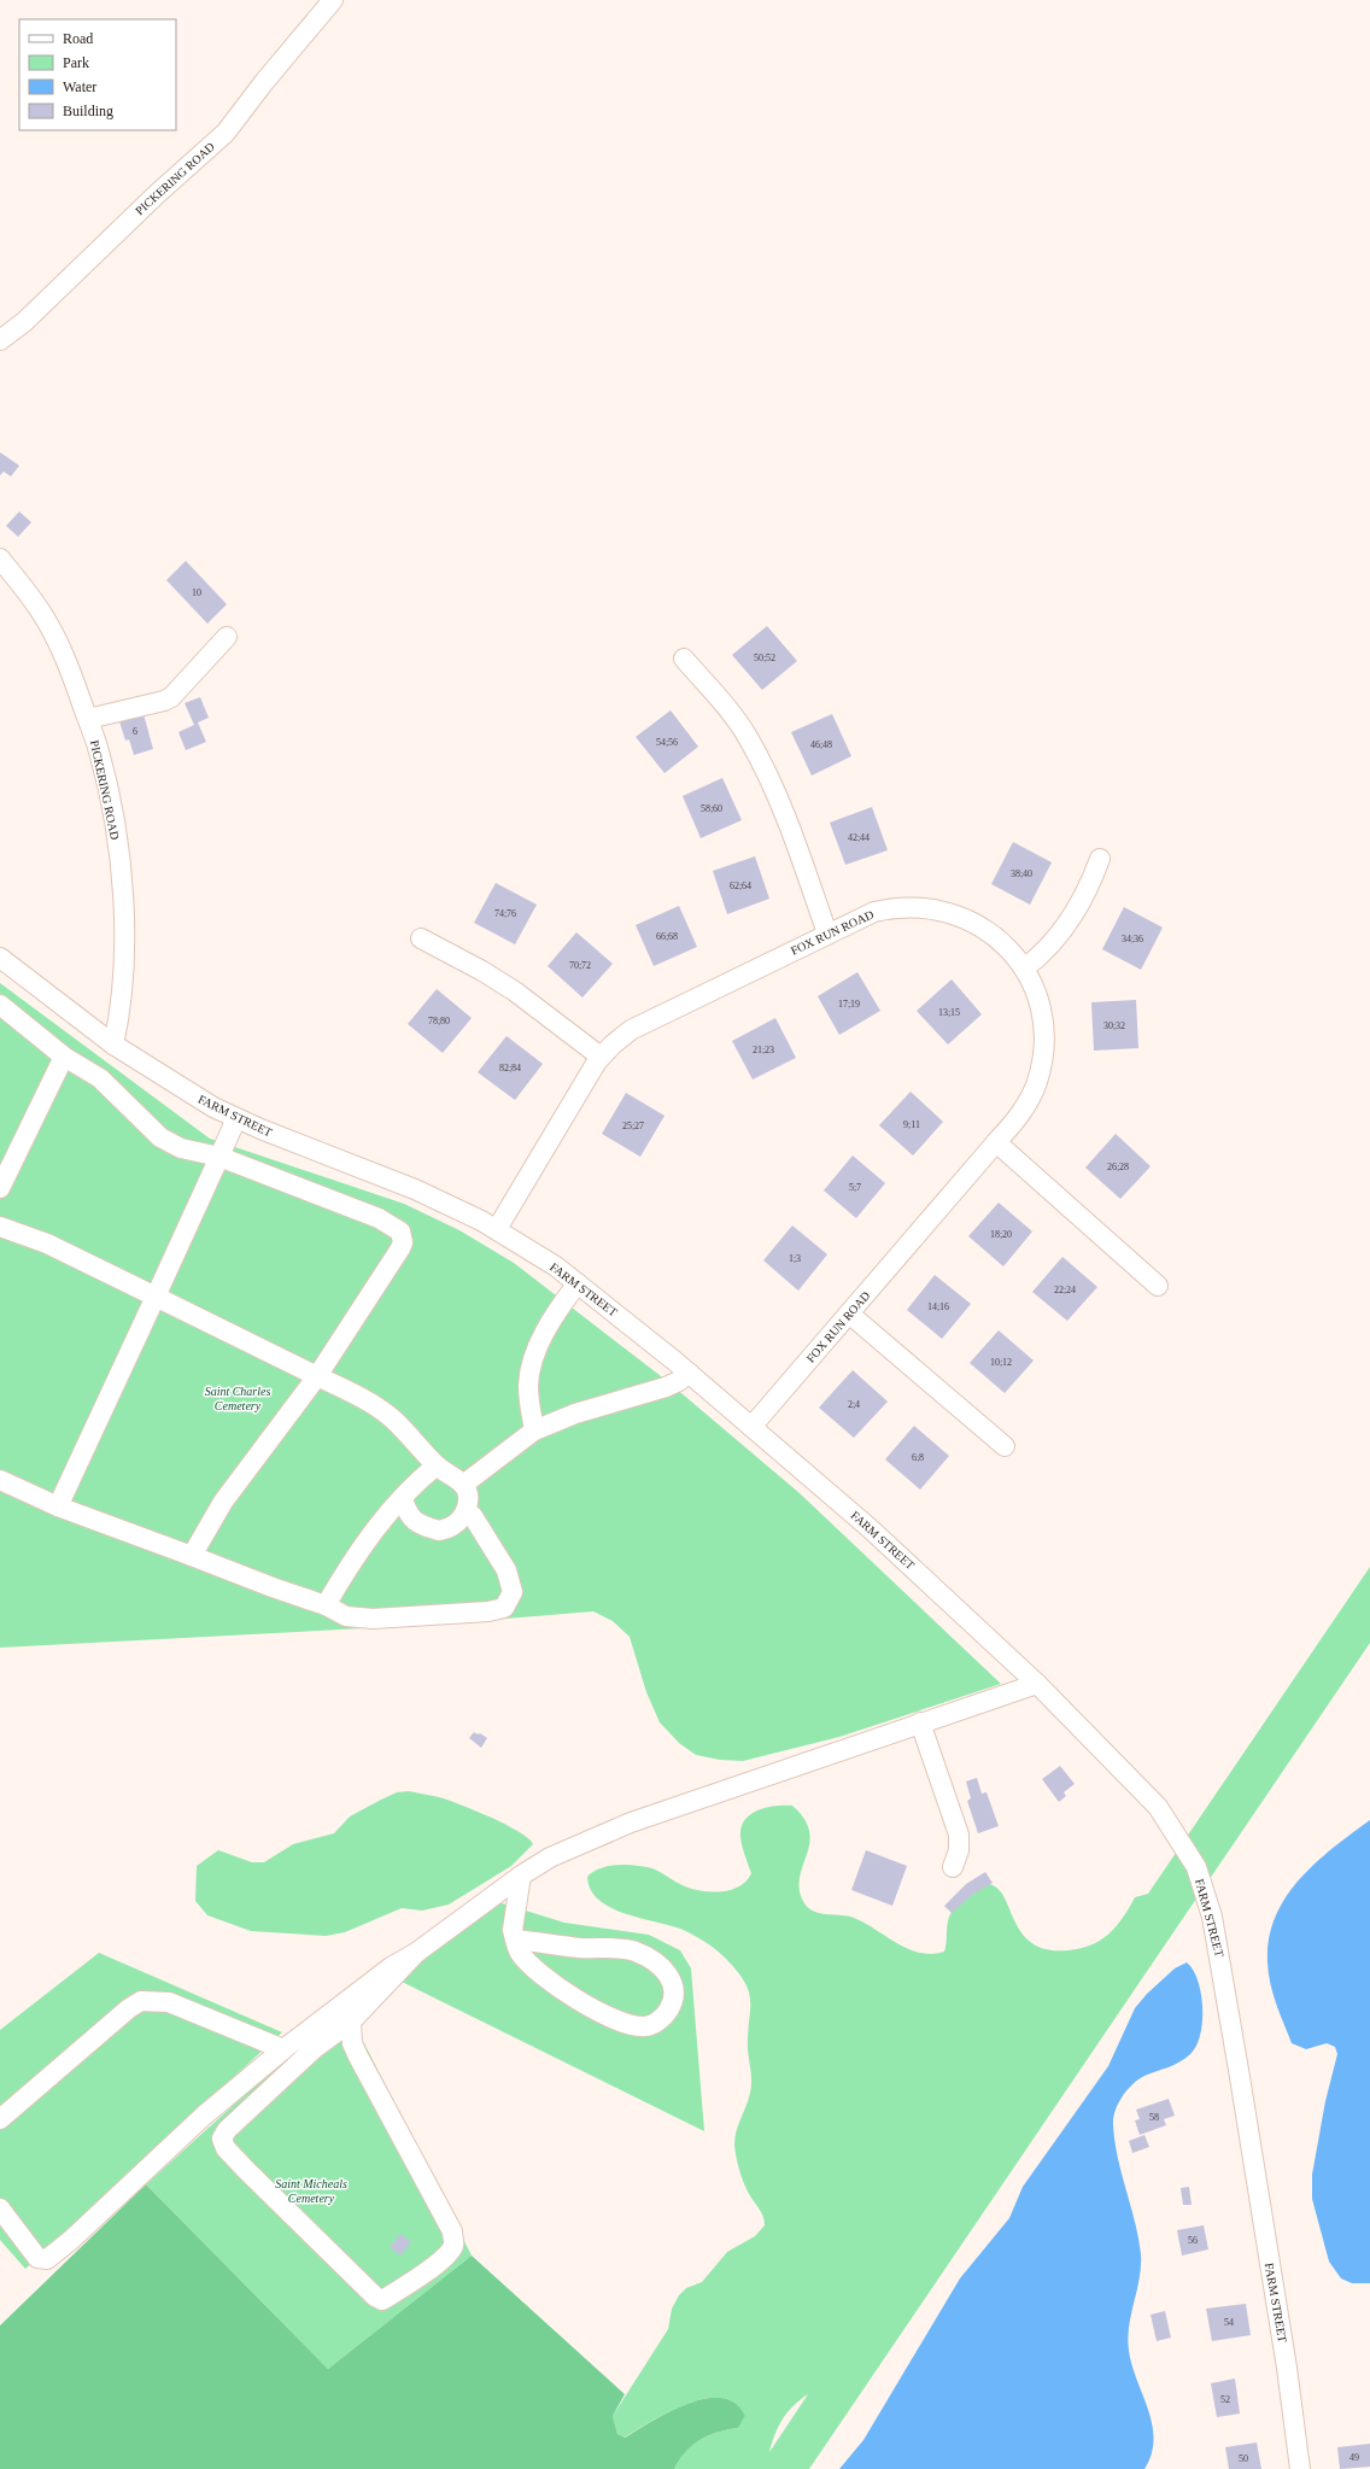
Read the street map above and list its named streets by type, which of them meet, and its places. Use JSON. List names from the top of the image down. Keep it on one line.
{"streets":{"street":["PICKERING ROAD","FOX RUN ROAD","FARM STREET"]},"crossings":[["PICKERING ROAD","FARM STREET"],["FOX RUN ROAD","FARM STREET"]],"parks":["Saint Charles Cemetery","Saint Micheals Cemetery"],"house_numbers":["10","50;52","6","54;56","46;48","58;60","42;44","38;40","62;64","74;76","66;68","34;36","70;72","17;19","13;15","78;80","30;32","21;23","82;84","9;11","25;27","26;28","5;7","18;20","1;3","22;24","14;16","10;12","2;4","6;8","58","56","54","52","49","50"],"legend":["Road","Park","Water","Building"]}
